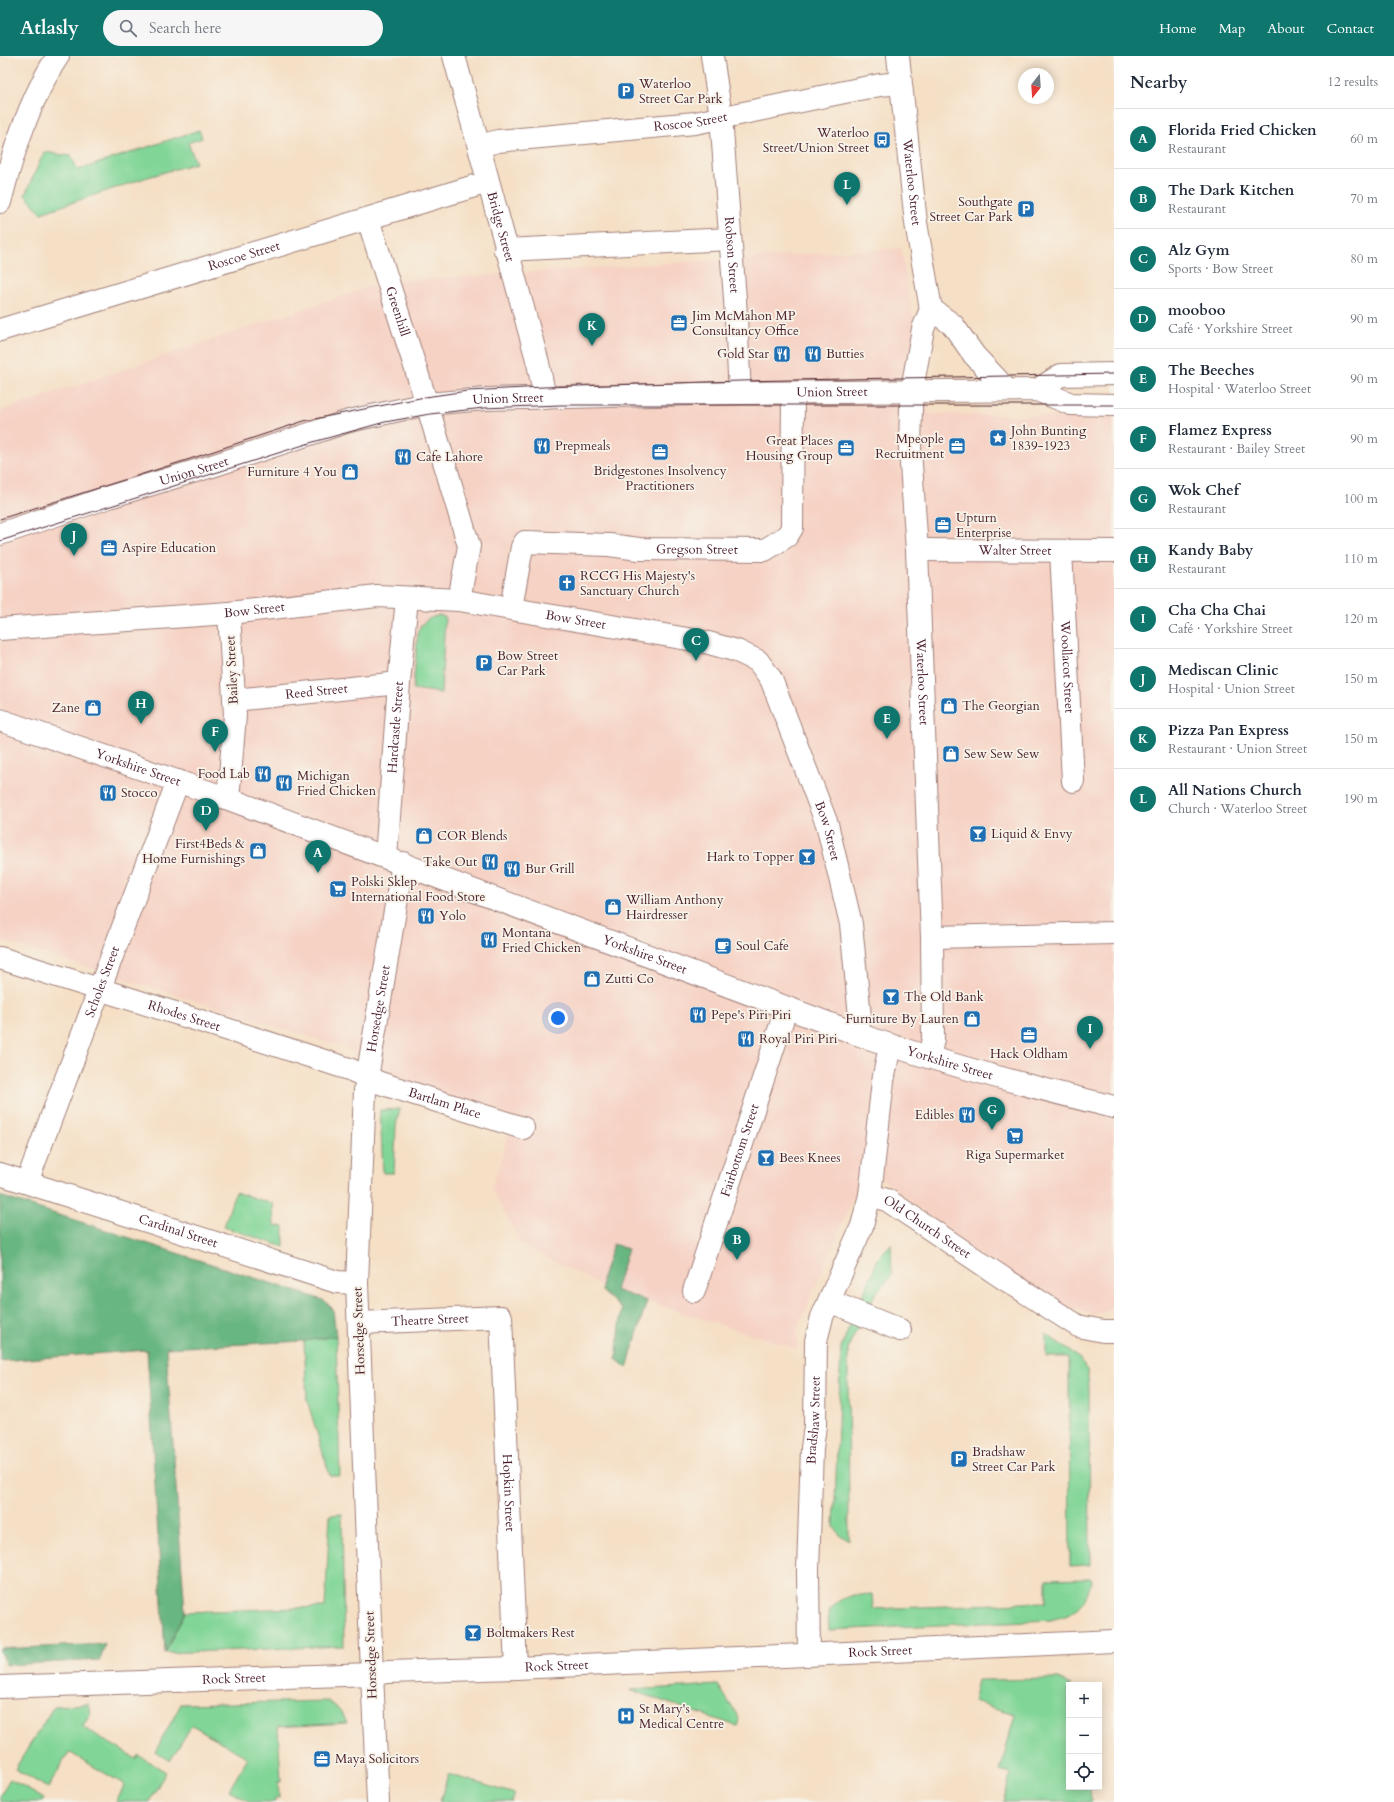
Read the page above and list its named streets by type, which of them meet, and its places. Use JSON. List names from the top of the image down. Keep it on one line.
{"streets":{"street":["Roscoe Street","Waterloo Street","Bridge Street","Robson Street","Greenhill","Union Street","Gregson Street","Walter Street","Bow Street","Woollacot Street","Bailey Street","Reed Street","Hardcastle Street","Yorkshire Street","Scholes Street","Horsedge Street","Rhodes Street","Bartlam Place","Fairbottom Street","Old Church Street","Cardinal Street","Theatre Street","Bradshaw Street","Hopkin Street","Rock Street"]},"crossings":[["Roscoe Street","Waterloo Street"],["Roscoe Street","Bridge Street"],["Roscoe Street","Robson Street"],["Roscoe Street","Greenhill"],["Waterloo Street","Union Street"],["Waterloo Street","Walter Street"],["Waterloo Street","Yorkshire Street"],["Bridge Street","Union Street"],["Robson Street","Union Street"],["Greenhill","Union Street"],["Greenhill","Bow Street"],["Union Street","Gregson Street"],["Gregson Street","Bow Street"],["Walter Street","Woollacot Street"],["Bow Street","Bailey Street"],["Bow Street","Hardcastle Street"],["Bow Street","Yorkshire Street"],["Bailey Street","Reed Street"],["Bailey Street","Yorkshire Street"],["Reed Street","Hardcastle Street"],["Hardcastle Street","Yorkshire Street"],["Hardcastle Street","Horsedge Street"],["Yorkshire Street","Scholes Street"],["Yorkshire Street","Horsedge Street"],["Yorkshire Street","Fairbottom Street"],["Yorkshire Street","Old Church Street"],["Scholes Street","Rhodes Street"],["Scholes Street","Cardinal Street"],["Horsedge Street","Rhodes Street"],["Horsedge Street","Bartlam Place"],["Horsedge Street","Cardinal Street"],["Horsedge Street","Theatre Street"],["Horsedge Street","Rock Street"],["Rhodes Street","Bartlam Place"],["Old Church Street","Bradshaw Street"],["Theatre Street","Hopkin Street"],["Bradshaw Street","Rock Street"],["Hopkin Street","Rock Street"]],"places":{"parking":["Waterloo Street Car Park","Southgate Street Car Park","Bow Street Car Park","Bradshaw Street Car Park"],"bus stop":["Waterloo Street/Union Street"],"office":["Jim McMahon MP Consultancy Office","Mpeople Recruitment","Great Places Housing Group","Bridgestones Insolvency Practitioners","Upturn Enterprise","Aspire Education","Hack Oldham","Maya Solicitors"],"restaurant":["Gold Star","Butties","Prepmeals","Cafe Lahore","Food Lab","Michigan Fried Chicken","Stocco","Take Out","Bur Grill","Yolo","Montana Fried Chicken","Pepe's Piri Piri","Royal Piri Piri","Edibles"],"place":["John Bunting 1839-1923"],"shop":["Furniture 4 You","The Georgian","Zane","Sew Sew Sew","COR Blends","First4Beds & Home Furnishings","William Anthony Hairdresser","Zutti Co","Furniture By Lauren"],"church":["RCCG His Majesty's Sanctuary Church"],"bar":["Liquid & Envy","Hark to Topper","The Old Bank","Bees Knees","Boltmakers Rest"],"supermarket":["Polski Sklep International Food Store","Riga Supermarket"],"cafe":["Soul Cafe"],"hospital":["St Mary's Medical Centre"]},"north":"bottom","page":{"header":"Atlasly","search":"Search here","nav":["Home","Map","About","Contact"],"heading":["Nearby","12 results"],"list":[{"mark":"A","name":"Florida Fried Chicken","note":"Restaurant","value":"60 m"},{"mark":"B","name":"The Dark Kitchen","note":"Restaurant","value":"70 m"},{"mark":"C","name":"Alz Gym","note":"Sports · Bow Street","value":"80 m"},{"mark":"D","name":"mooboo","note":"Café · Yorkshire Street","value":"90 m"},{"mark":"E","name":"The Beeches","note":"Hospital · Waterloo Street","value":"90 m"},{"mark":"F","name":"Flamez Express","note":"Restaurant · Bailey Street","value":"90 m"},{"mark":"G","name":"Wok Chef","note":"Restaurant","value":"100 m"},{"mark":"H","name":"Kandy Baby","note":"Restaurant","value":"110 m"},{"mark":"I","name":"Cha Cha Chai","note":"Café · Yorkshire Street","value":"120 m"},{"mark":"J","name":"Mediscan Clinic","note":"Hospital · Union Street","value":"150 m"},{"mark":"K","name":"Pizza Pan Express","note":"Restaurant · Union Street","value":"150 m"},{"mark":"L","name":"All Nations Church","note":"Church · Waterloo Street","value":"190 m"}],"pins":["L","K","J","C","H","E","F","D","A","I","G","B"],"map_buttons":["+","−"]}}
